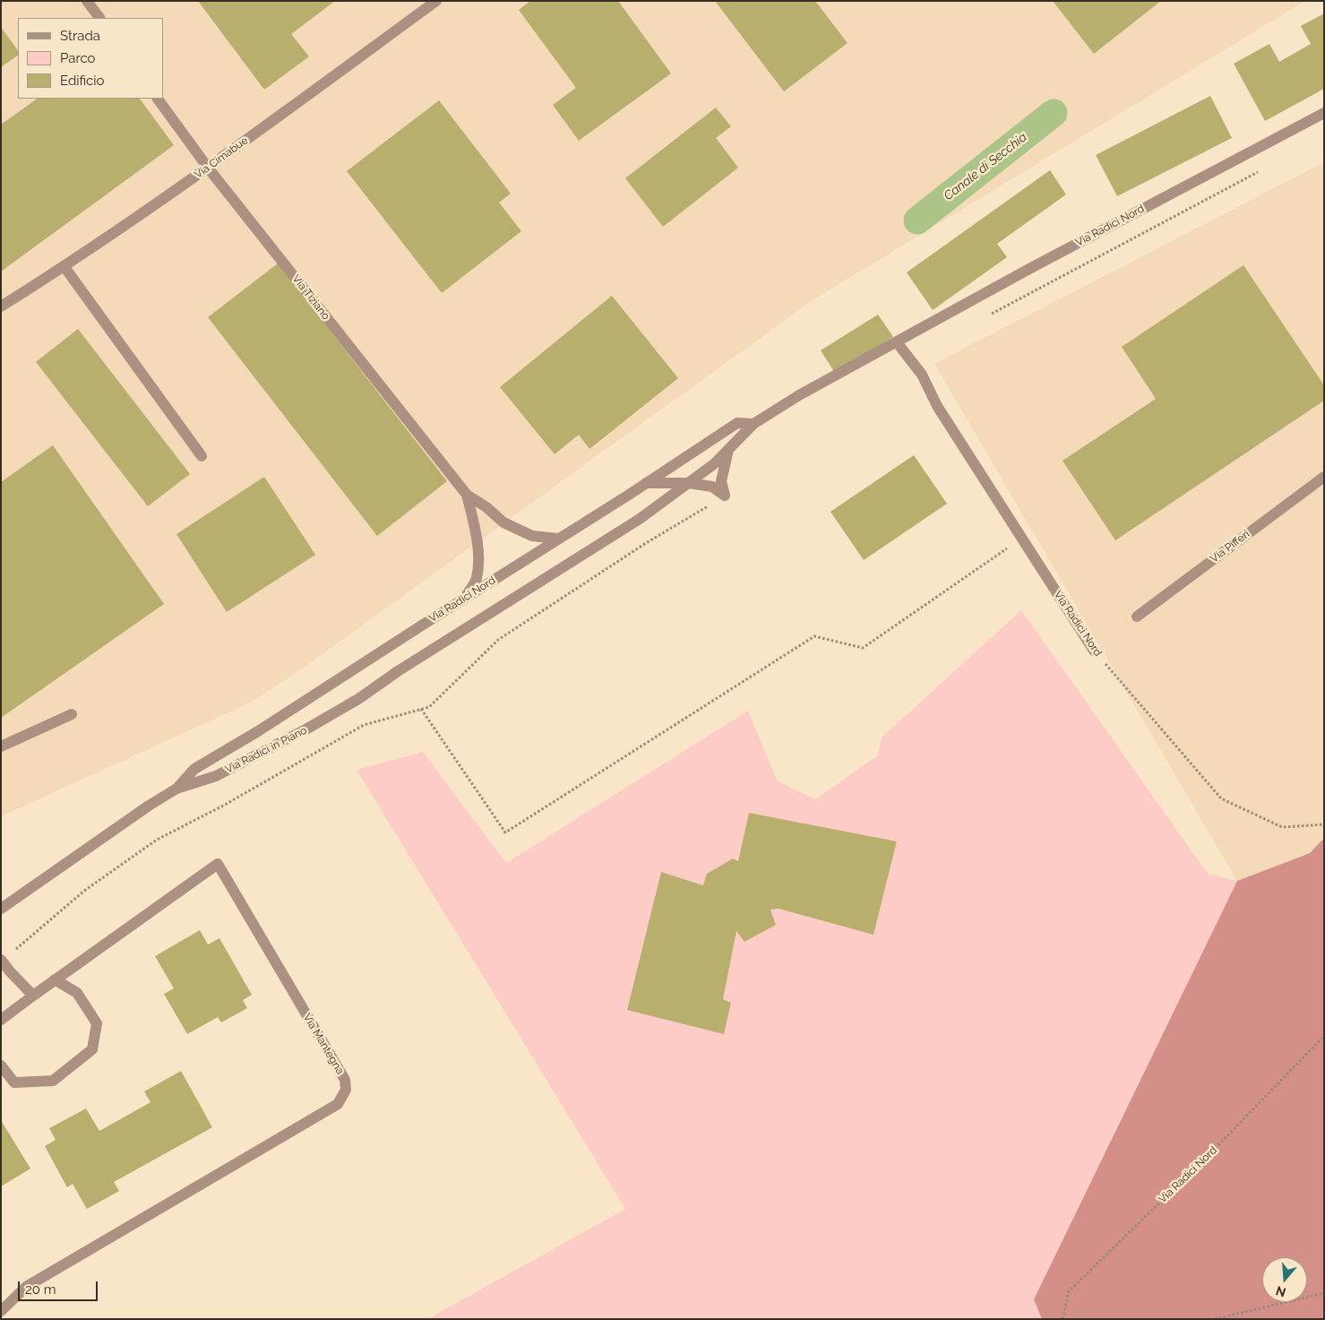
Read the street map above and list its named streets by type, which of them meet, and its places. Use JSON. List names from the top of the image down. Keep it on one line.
{"streets":{"street":["Via Cimabue","Via Radici Nord","Via Tiziano","Via Pifferi","Via Radici in Piano","Via Mantegna"]},"crossings":[["Via Cimabue","Via Tiziano"],["Via Radici Nord","Via Radici in Piano"]],"water":["Canale di Secchia"],"legend":["Strada","Parco","Edificio"],"scale_bar":"20 m","north":"bottom"}
